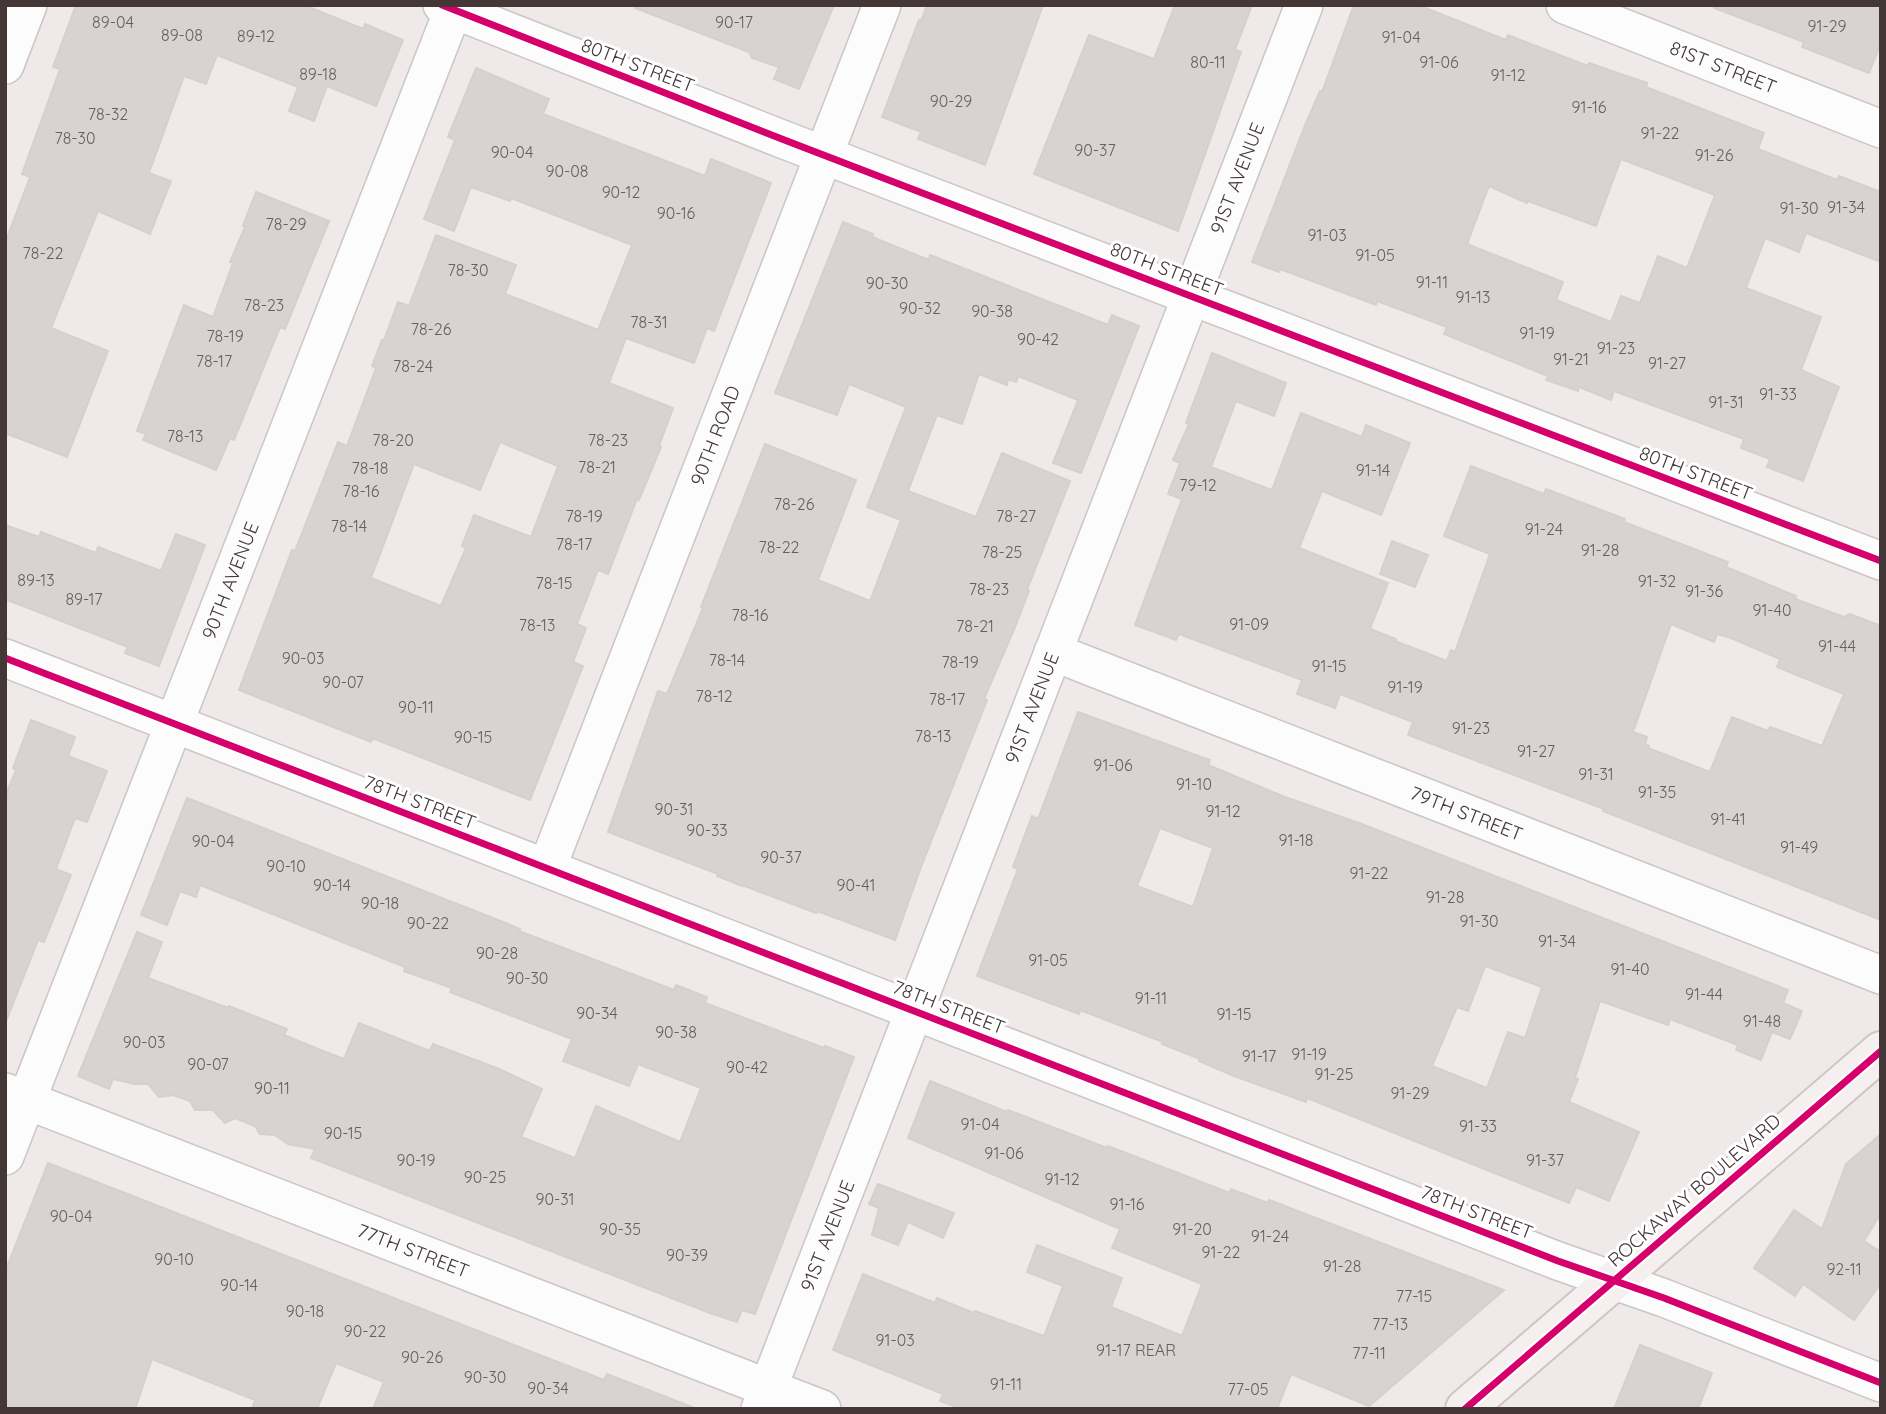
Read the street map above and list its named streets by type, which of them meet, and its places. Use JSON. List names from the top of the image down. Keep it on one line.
{"streets":{"main road":["ROCKAWAY BOULEVARD"],"street":["80TH STREET","81ST STREET","91ST AVENUE","90TH ROAD","90TH AVENUE","78TH STREET","79TH STREET","77TH STREET"]},"crossings":[["80TH STREET","91ST AVENUE"],["80TH STREET","90TH ROAD"],["80TH STREET","90TH AVENUE"],["91ST AVENUE","78TH STREET"],["91ST AVENUE","79TH STREET"],["91ST AVENUE","77TH STREET"],["90TH ROAD","78TH STREET"],["90TH AVENUE","78TH STREET"],["90TH AVENUE","77TH STREET"],["78TH STREET","ROCKAWAY BOULEVARD"]],"house_numbers":["89-04","90-17","91-29","89-08","89-12","91-04","80-11","91-06","89-18","91-12","90-29","91-16","78-32","91-22","78-30","90-37","90-04","91-26","90-08","90-12","91-34","91-30","90-16","78-29","91-03","78-22","91-05","78-30","91-11","90-30","91-13","78-23","90-32","90-38","78-31","78-26","91-19","78-19","90-42","91-23","91-21","78-17","91-27","78-24","91-33","91-31","78-13","78-20","78-23","78-21","78-18","91-14","79-12","78-16","78-26","78-19","78-27","78-14","91-24","78-17","78-22","91-28","78-25","89-13","91-32","78-15","78-23","91-36","89-17","91-40","78-16","91-09","78-13","78-21","91-44","90-03","78-14","78-19","91-15","90-07","91-19","78-12","78-17","90-11","91-23","78-13","90-15","91-27","91-06","91-31","91-10","91-35","90-31","91-12","91-41","90-33","91-18","90-04","91-49","90-37","90-10","91-22","90-14","90-41","91-28","90-18","91-30","90-22","91-34","90-28","91-05","91-40","90-30","91-44","91-11","90-34","91-15","91-48","90-38","90-03","91-19","91-17","90-07","90-42","91-25","90-11","91-29","91-04","91-33","90-15","91-06","90-19","91-37","90-25","91-12","90-31","91-16","90-04","90-35","91-20","91-24","91-22","90-39","90-10","91-28","92-11","90-14","77-15","90-18","77-13","90-22","91-03","91-17 REAR","77-11","90-26","90-30","91-11","90-34","77-05"]}
